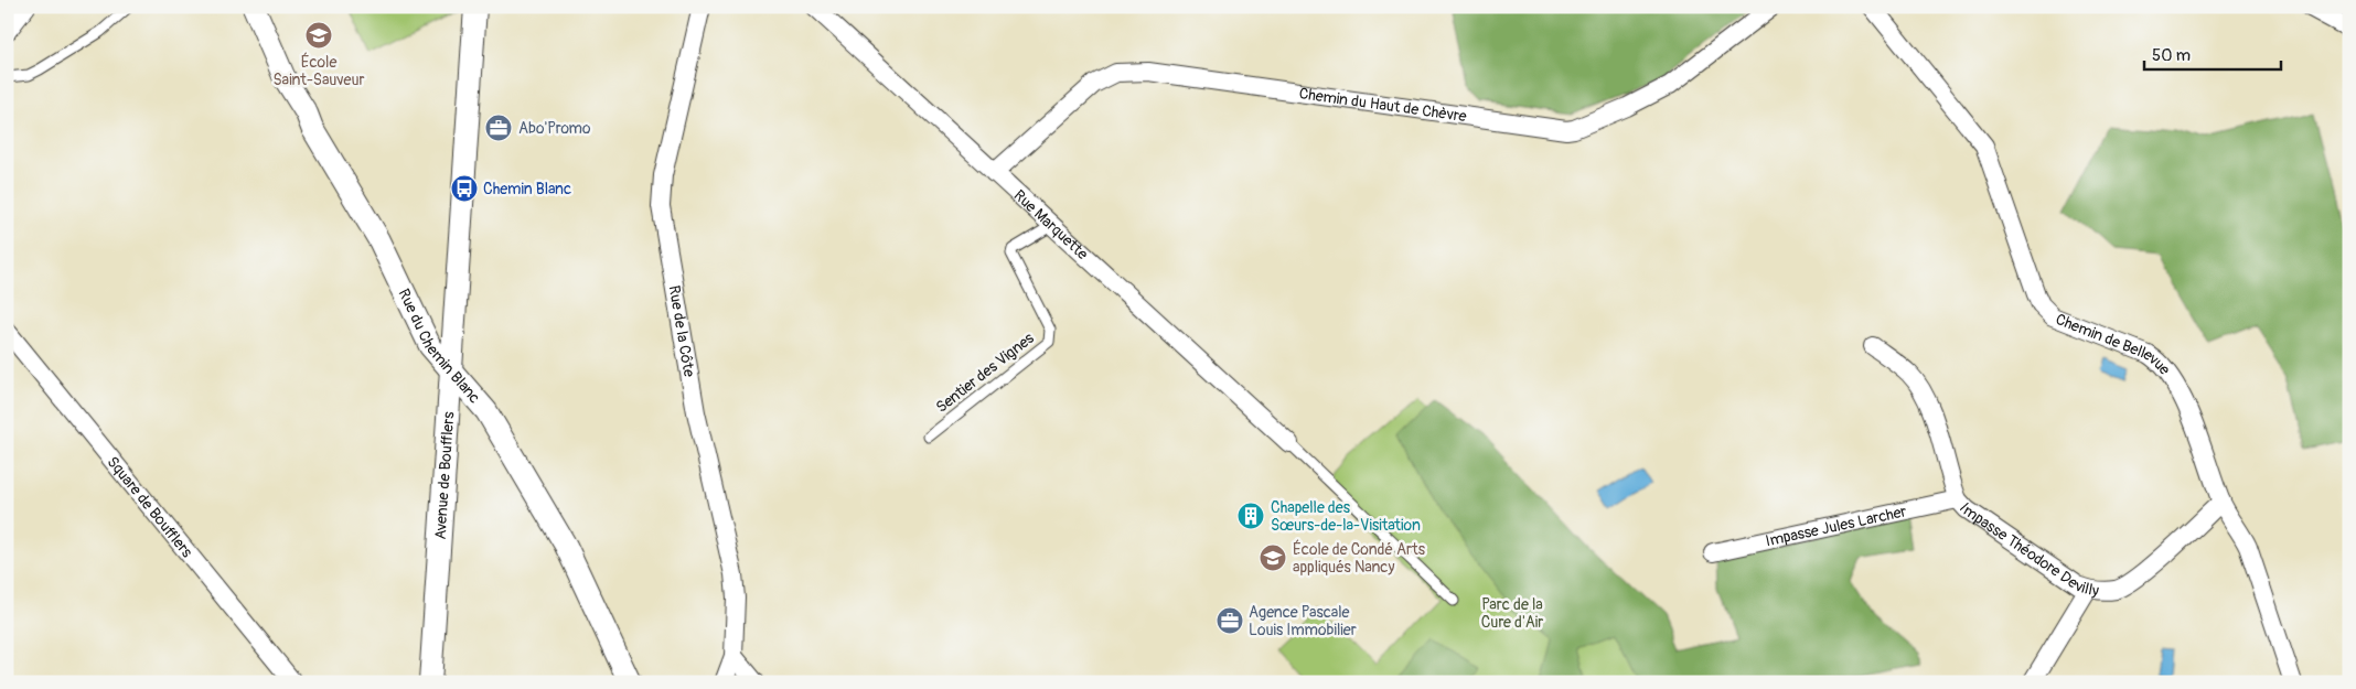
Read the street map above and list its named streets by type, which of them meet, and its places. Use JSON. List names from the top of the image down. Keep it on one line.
{"streets":{"street":["Chemin du Haut de Chèvre","Rue Marquette","Rue de la Côte","Rue du Chemin Blanc","Chemin de Bellevue","Avenue de Boufflers","Square de Boufflers","Impasse Jules Larcher","Impasse Théodore Devilly"],"lane":["Sentier des Vignes"]},"crossings":[["Chemin du Haut de Chèvre","Rue Marquette"],["Rue Marquette","Sentier des Vignes"],["Rue du Chemin Blanc","Avenue de Boufflers"],["Chemin de Bellevue","Impasse Théodore Devilly"],["Impasse Jules Larcher","Impasse Théodore Devilly"]],"parks":["Parc de la Cure d'Air"],"places":{"school or university":["École Saint-Sauveur","École de Condé Arts appliqués Nancy"],"office":["Abo'Promo","Agence Pascale Louis Immobilier"],"bus stop":["Chemin Blanc"],"building":["Chapelle des Sœurs-de-la-Visitation"]},"scale_bar":"50 m"}
